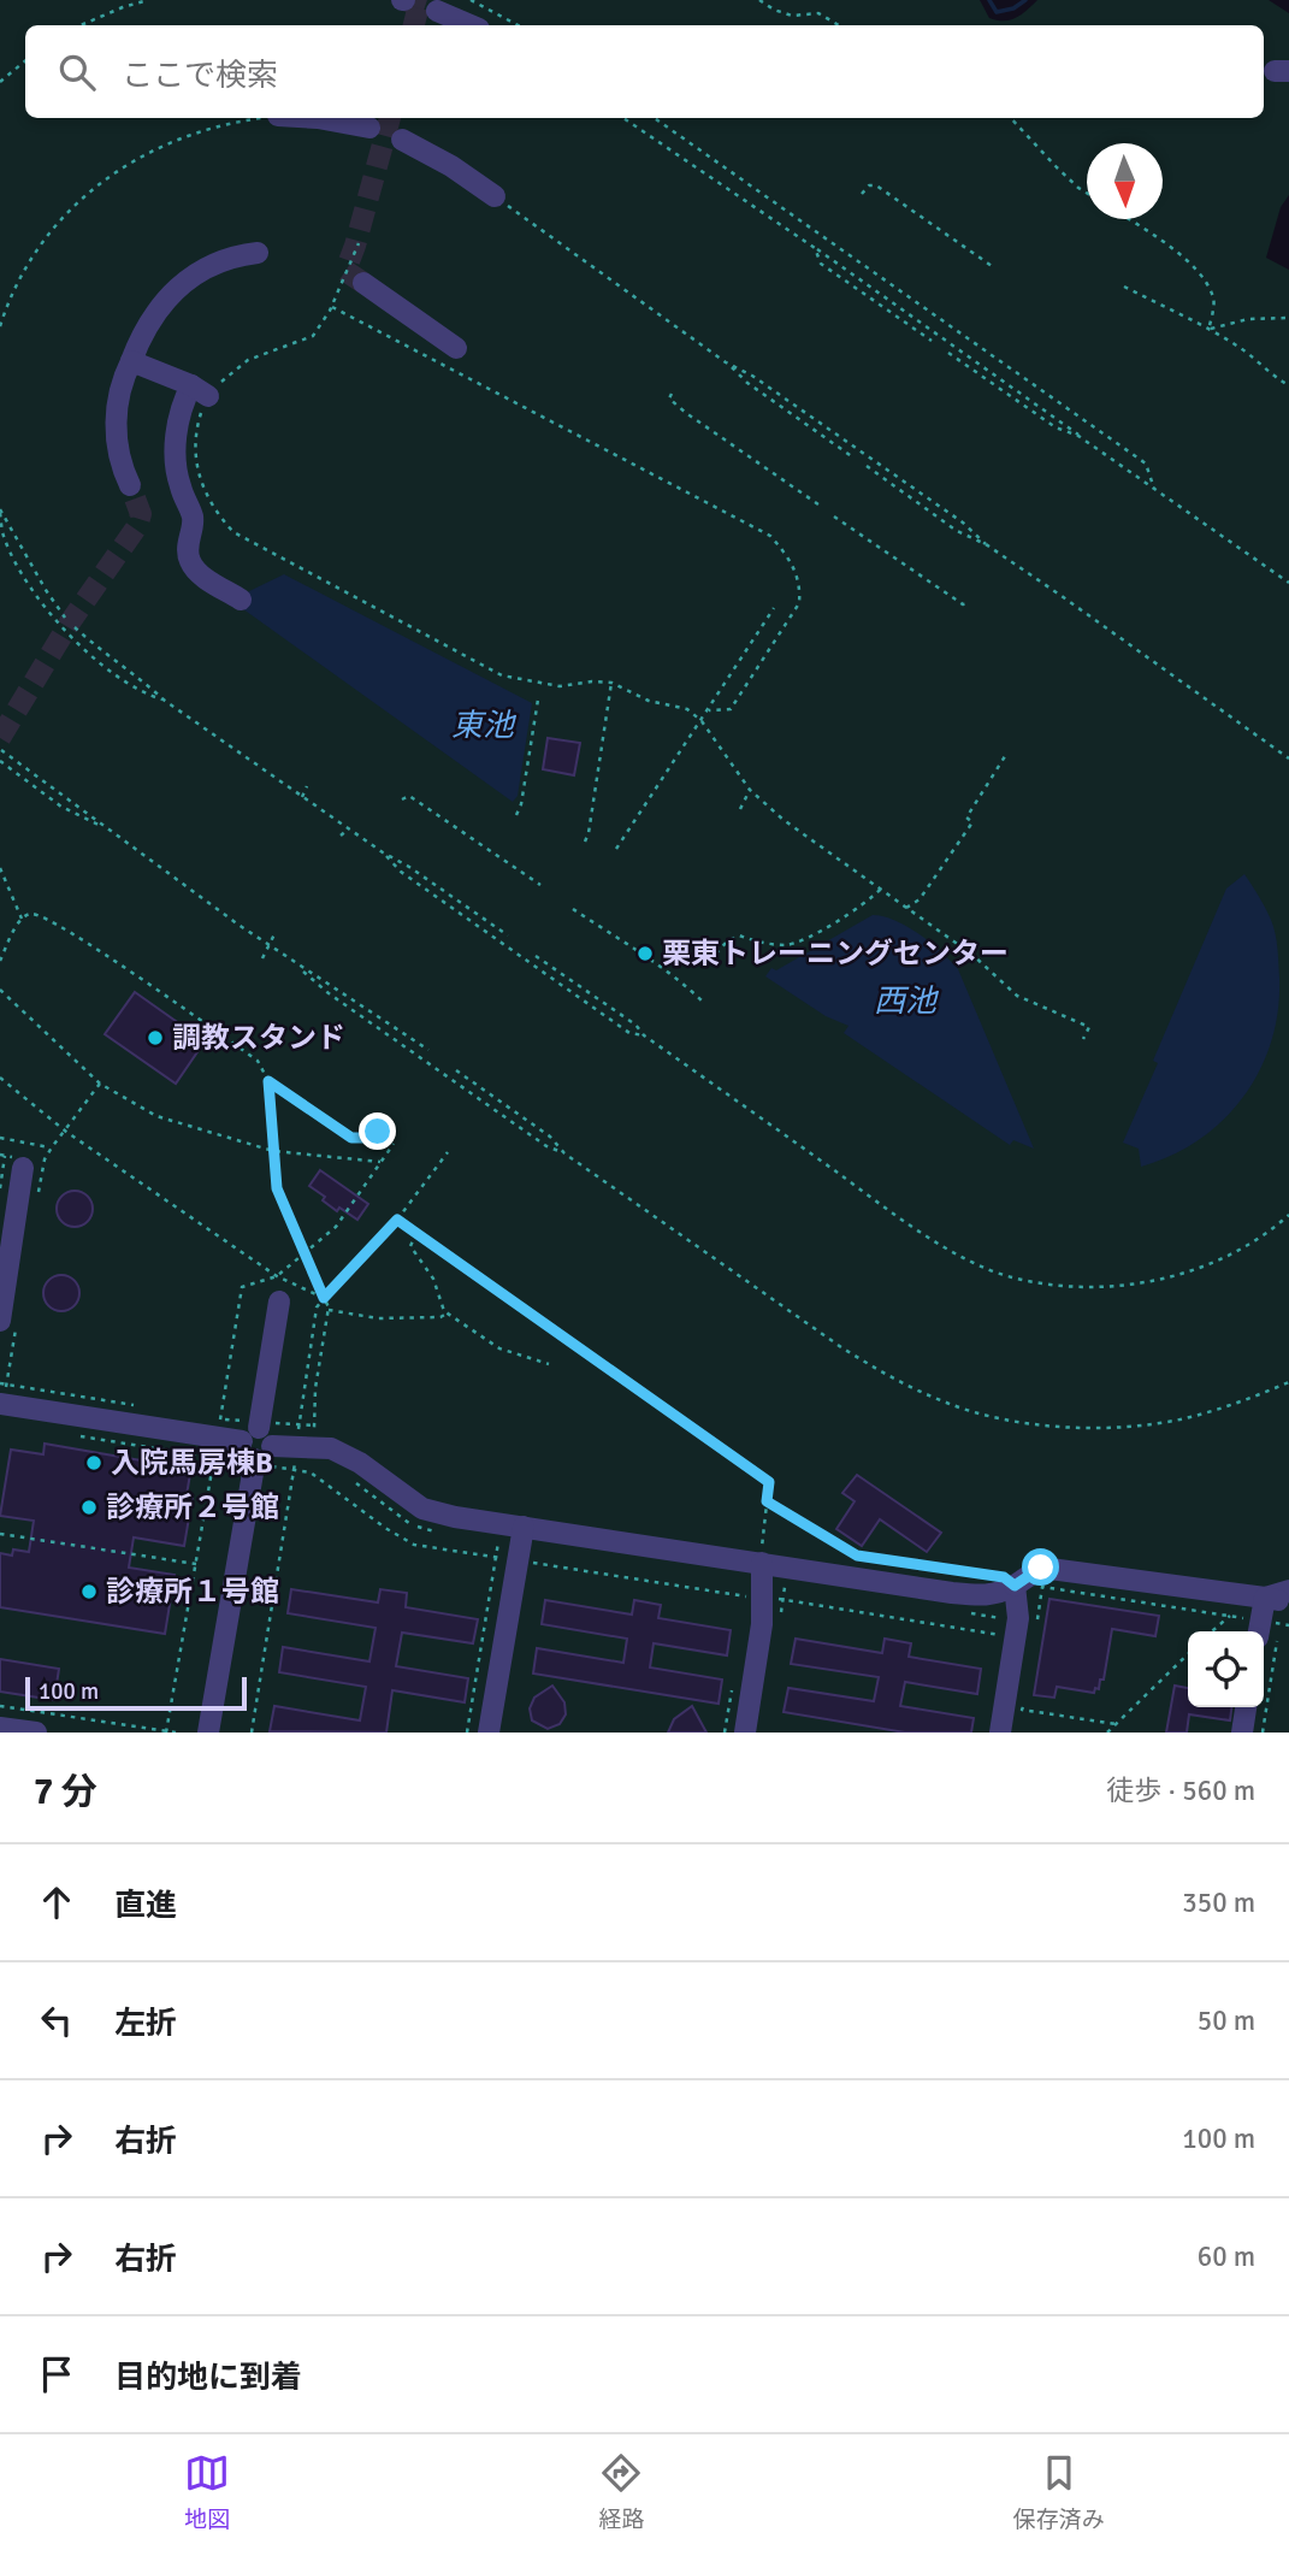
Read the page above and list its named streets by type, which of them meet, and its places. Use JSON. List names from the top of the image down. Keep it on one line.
{"water":["東池","西池"],"places":["栗東トレーニングセンター","調教スタンド","入院馬房棟B","診療所２号館","診療所１号館"],"scale_bar":"100 m","north":"bottom","page":{"search":"ここで検索","scale":"100 m","heading":["7 分","徒歩 · 560 m"],"list":[["直進","350 m"],["左折","50 m"],["右折","100 m"],["右折","60 m"],"目的地に到着"],"nav":["地図","経路","保存済み"]}}
